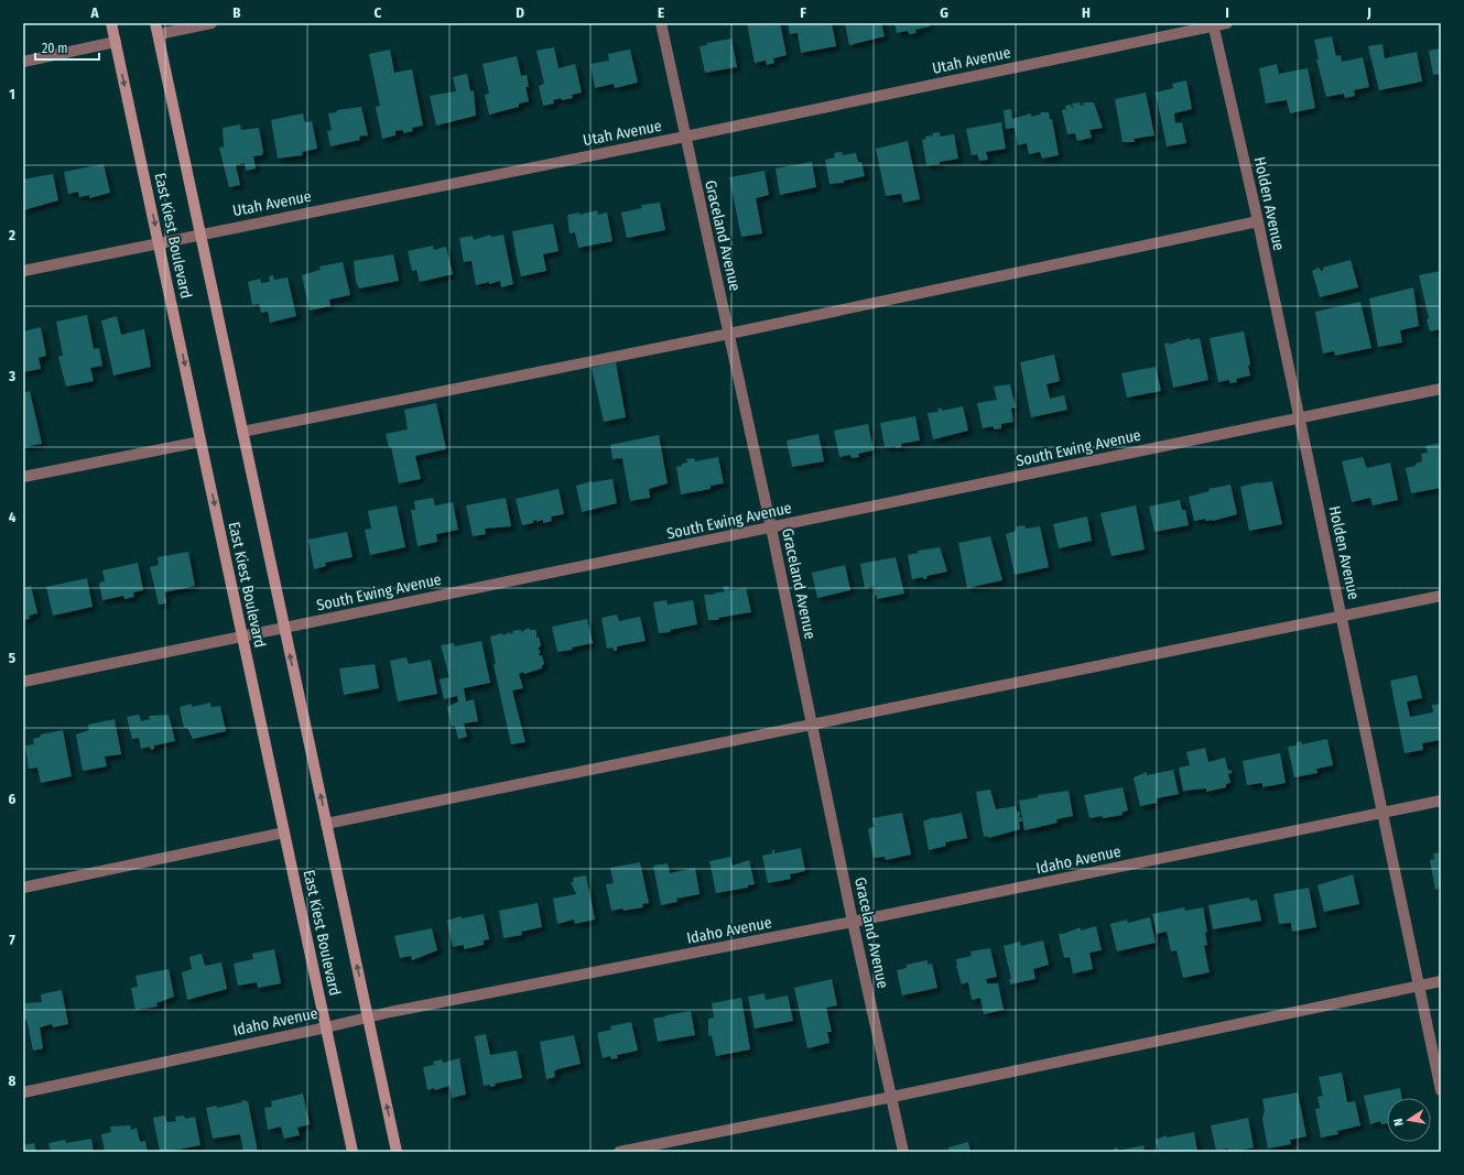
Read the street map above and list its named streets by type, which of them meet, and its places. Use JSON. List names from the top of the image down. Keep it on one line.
{"streets":{"main road":["East Kiest Boulevard"],"street":["Utah Avenue","Holden Avenue","Graceland Avenue","South Ewing Avenue","Idaho Avenue"]},"crossings":[["Utah Avenue","Holden Avenue"],["Utah Avenue","East Kiest Boulevard"],["Utah Avenue","Graceland Avenue"],["Holden Avenue","South Ewing Avenue"],["Holden Avenue","Idaho Avenue"],["East Kiest Boulevard","South Ewing Avenue"],["East Kiest Boulevard","Idaho Avenue"],["Graceland Avenue","South Ewing Avenue"],["Graceland Avenue","Idaho Avenue"]],"scale_bar":"20 m","north":"left","grid":{"columns":["A","B","C","D","E","F","G","H","I","J"],"rows":["1","2","3","4","5","6","7","8"]}}
